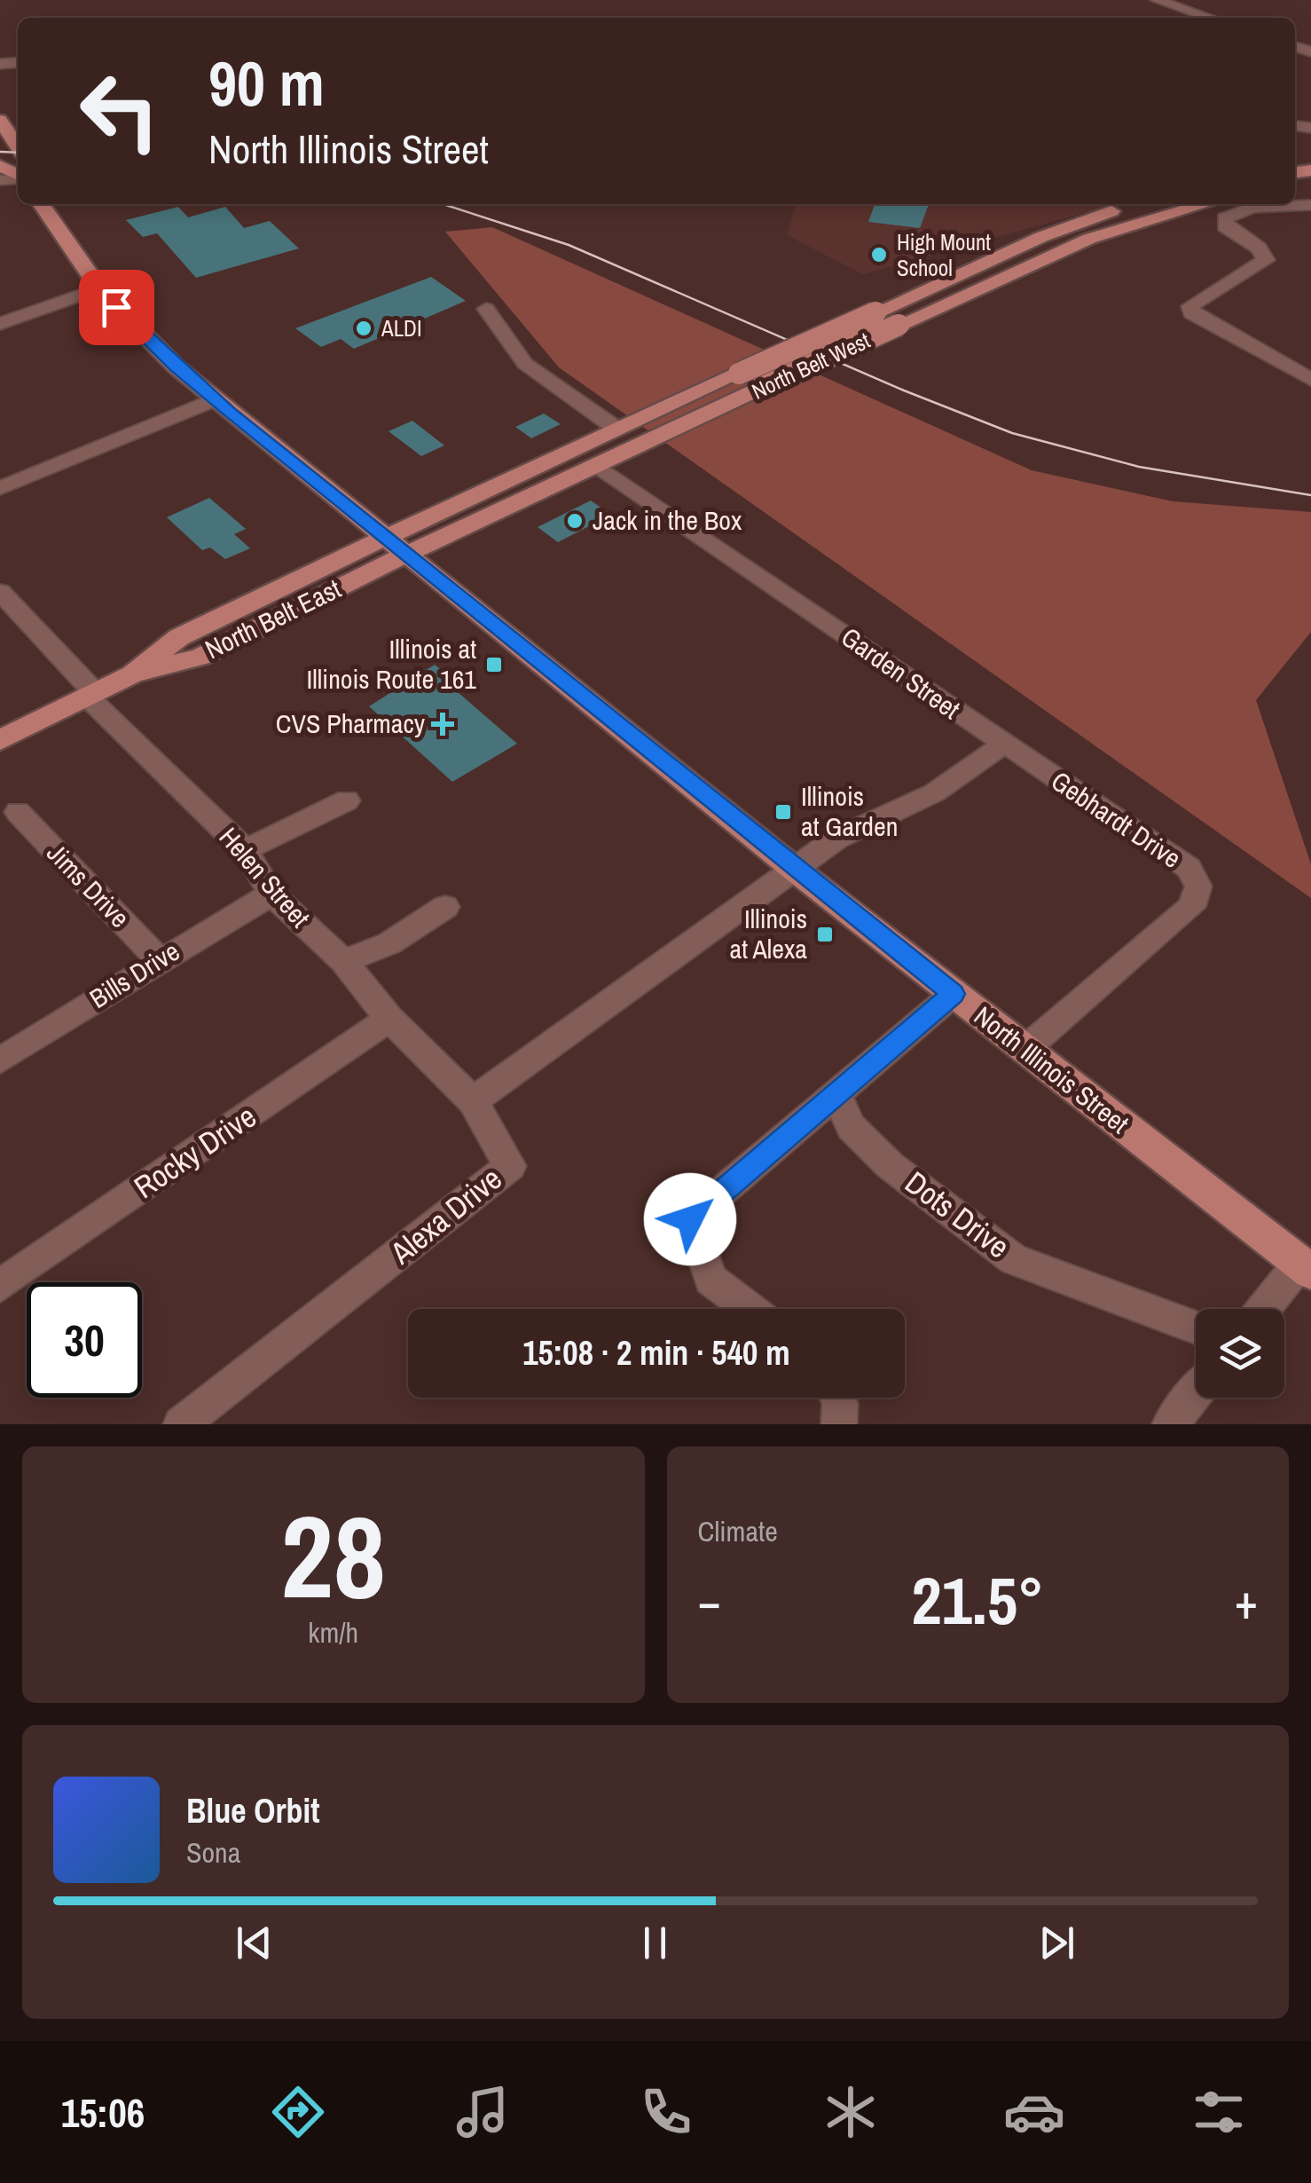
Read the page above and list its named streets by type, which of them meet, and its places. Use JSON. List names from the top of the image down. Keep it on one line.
{"streets":{"main road":["North Belt West","North Belt East","North Illinois Street"],"street":["Garden Street","Gebhardt Drive","Helen Street","Jims Drive","Bills Drive","Rocky Drive","Dots Drive","Alexa Drive"]},"crossings":[["North Belt West","North Belt East"],["North Belt West","Garden Street"],["North Belt West","North Illinois Street"],["North Belt East","Helen Street"],["North Belt East","North Illinois Street"],["Garden Street","Gebhardt Drive"],["Gebhardt Drive","North Illinois Street"],["Helen Street","Bills Drive"],["Helen Street","Rocky Drive"],["Helen Street","Alexa Drive"],["Jims Drive","Bills Drive"]],"places":{"other":["High Mount School","ALDI","Jack in the Box"],"transit":["Illinois at Illinois Route 161","Illinois at Garden","Illinois at Alexa"],"health":["CVS Pharmacy"]},"page":{"turn":["90 m","North Illinois Street"],"limit":"30","trip":"15:08 · 2 min · 540 m","tile":[["28","km/h"],"Climate"],"heat":["−","21.5°","+"],"song":["Blue Orbit","Sona"],"tabs":"15:06"}}
